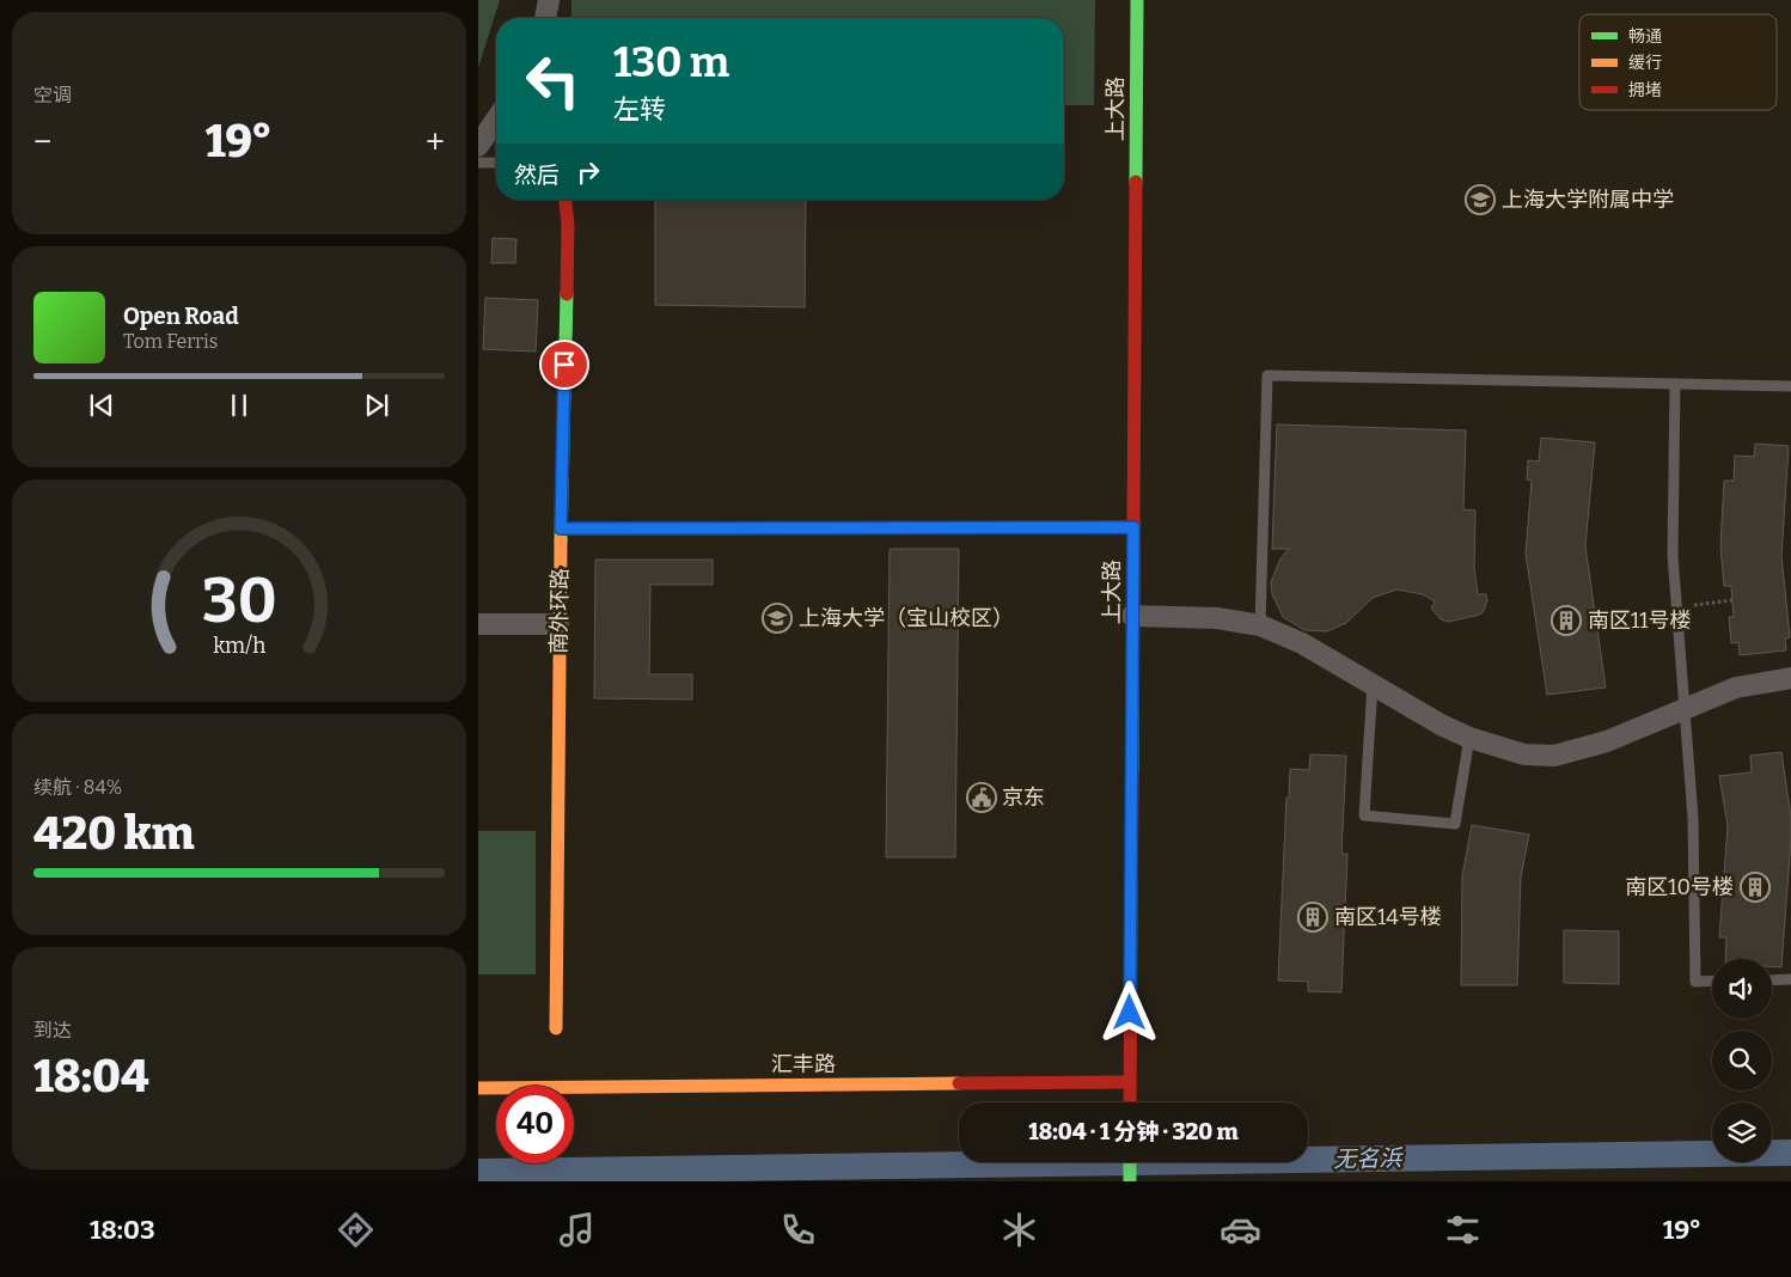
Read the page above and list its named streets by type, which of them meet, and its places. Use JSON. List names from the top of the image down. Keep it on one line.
{"streets":{"street":["上大路","南外环路","汇丰路"]},"crossings":[["上大路","汇丰路"]],"water":["无名浜"],"places":{"school or university":["上海大学附属中学","上海大学（宝山校区）"],"building":["南区11号楼","南区10号楼","南区14号楼"],"public building":["京东"]},"legend":["畅通","缓行","拥堵"],"page":{"tile":["空调",["续航 · 84%","420 km"],["到达","18:04"]],"turn":["130 m","左转"],"heat":["−","19°","+"],"then":"然后","song":["Open Road","Tom Ferris"],"limit":"40","trip":"18:04 · 1 分钟 · 320 m","tabs":["18:03","19°"],"gauge":["30","km/h"]}}
